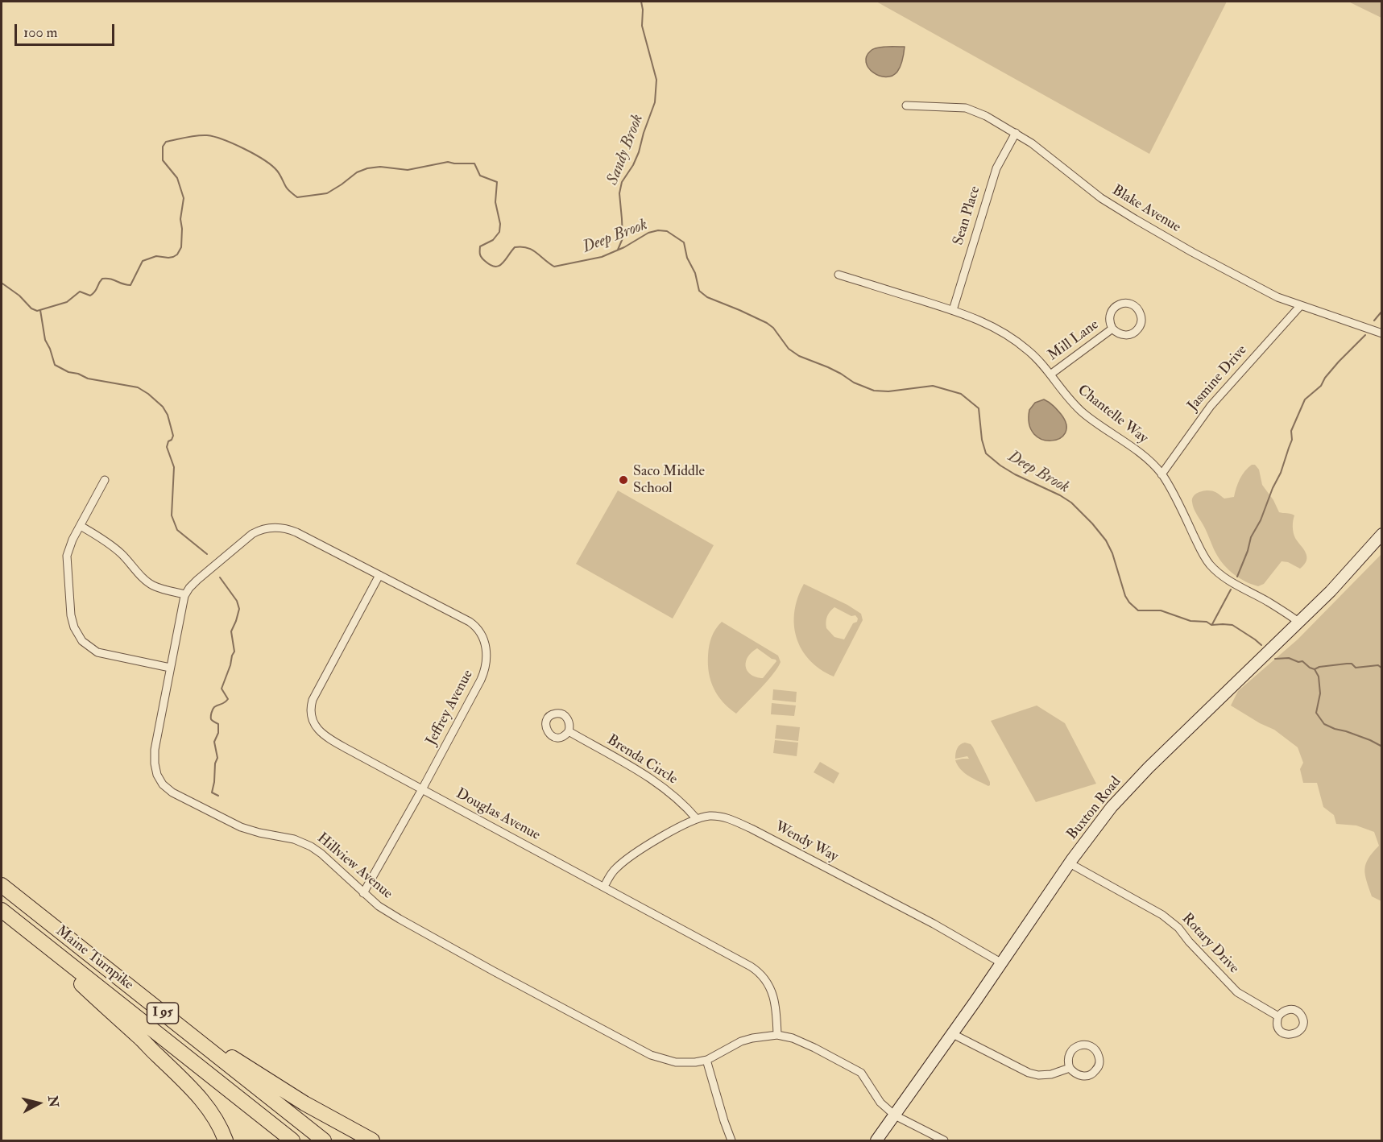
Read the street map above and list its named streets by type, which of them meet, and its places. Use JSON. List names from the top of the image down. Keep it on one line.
{"streets":{"highway":["Maine Turnpike","I 95"],"main road":["Buxton Road"],"street":["Blake Avenue","Sean Place","Mill Lane","Jasmine Drive","Chantelle Way","Jeffrey Avenue","Brenda Circle","Douglas Avenue","Wendy Way","Hillview Avenue","Rotary Drive"]},"crossings":[["Blake Avenue","Sean Place"],["Blake Avenue","Jasmine Drive"],["Sean Place","Chantelle Way"],["Mill Lane","Chantelle Way"],["Jasmine Drive","Chantelle Way"],["Chantelle Way","Buxton Road"],["Jeffrey Avenue","Douglas Avenue"],["Jeffrey Avenue","Hillview Avenue"],["Brenda Circle","Wendy Way"],["Buxton Road","Wendy Way"],["Buxton Road","Hillview Avenue"],["Buxton Road","Rotary Drive"],["Douglas Avenue","Wendy Way"],["Douglas Avenue","Hillview Avenue"]],"water":["Sandy Brook","Deep Brook"],"places":["Saco Middle School"],"scale_bar":"100 m","north":"right"}
